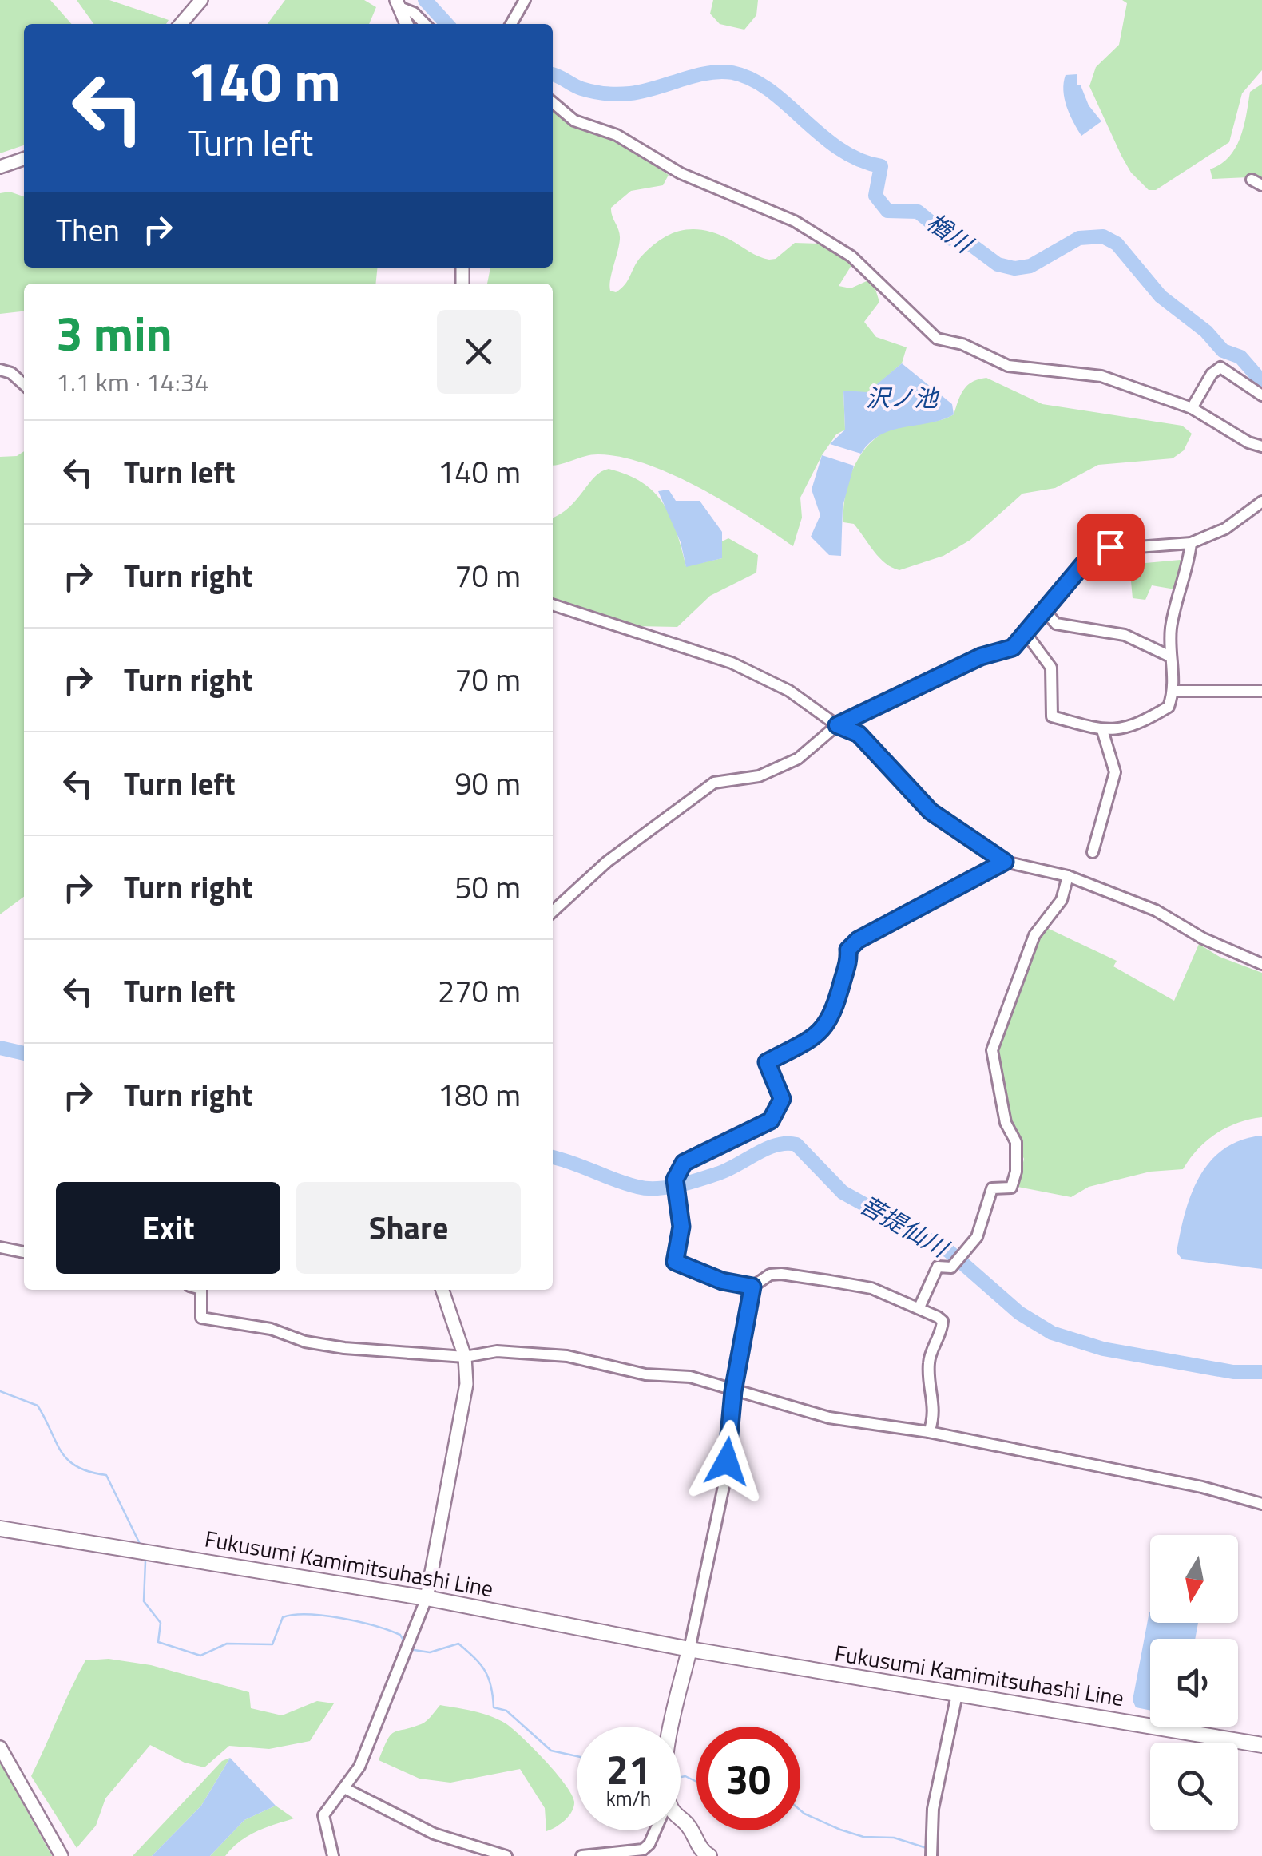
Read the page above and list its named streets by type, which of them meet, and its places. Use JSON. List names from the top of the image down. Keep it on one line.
{"streets":{"main road":["Fukusumi Kamimitsuhashi Line"]},"water":["楢川","沢ノ池","菩提仙川"],"north":"bottom","page":{"turn":["140 m","Turn left"],"then":"Then","heading":["3 min","1.1 km · 14:34"],"list":[{"name":"Turn left","value":"140 m"},{"name":"Turn right","value":"70 m"},{"name":"Turn right","value":"70 m"},{"name":"Turn left","value":"90 m"},{"name":"Turn right","value":"50 m"},{"name":"Turn left","value":"270 m"},{"name":"Turn right","value":"180 m"}],"buttons":["Exit","Share"],"speed":"21 km/h","limit":"30"}}
